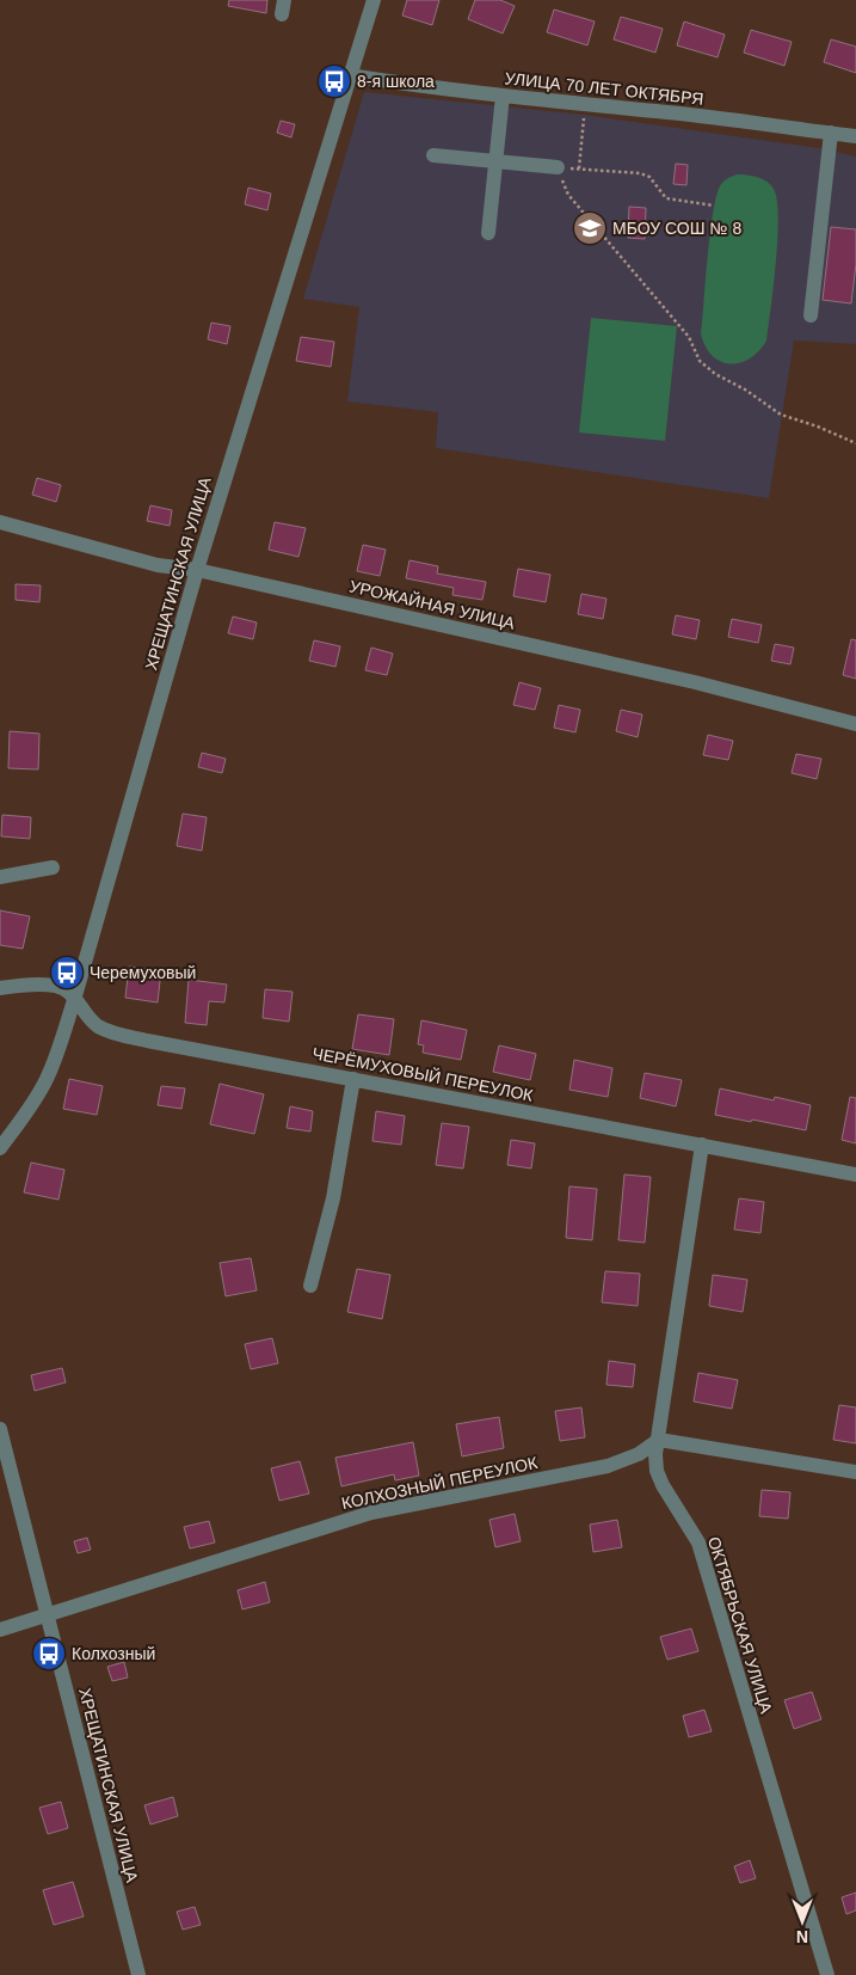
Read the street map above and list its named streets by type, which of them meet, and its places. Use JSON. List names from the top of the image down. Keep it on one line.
{"streets":{"street":["УЛИЦА 70 ЛЕТ ОКТЯБРЯ","ХРЕЩАТИНСКАЯ УЛИЦА","УРОЖАЙНАЯ УЛИЦА","ЧЕРЁМУХОВЫЙ ПЕРЕУЛОК","КОЛХОЗНЫЙ ПЕРЕУЛОК","ОКТЯБРЬСКАЯ УЛИЦА"]},"crossings":[["УЛИЦА 70 ЛЕТ ОКТЯБРЯ","ХРЕЩАТИНСКАЯ УЛИЦА"],["ХРЕЩАТИНСКАЯ УЛИЦА","УРОЖАЙНАЯ УЛИЦА"],["ХРЕЩАТИНСКАЯ УЛИЦА","ЧЕРЁМУХОВЫЙ ПЕРЕУЛОК"],["ХРЕЩАТИНСКАЯ УЛИЦА","КОЛХОЗНЫЙ ПЕРЕУЛОК"],["ЧЕРЁМУХОВЫЙ ПЕРЕУЛОК","ОКТЯБРЬСКАЯ УЛИЦА"],["КОЛХОЗНЫЙ ПЕРЕУЛОК","ОКТЯБРЬСКАЯ УЛИЦА"]],"places":{"bus stop":["8-я школа","Черемуховый","Колхозный"],"school or university":["МБОУ СОШ № 8"]},"north":"bottom"}
